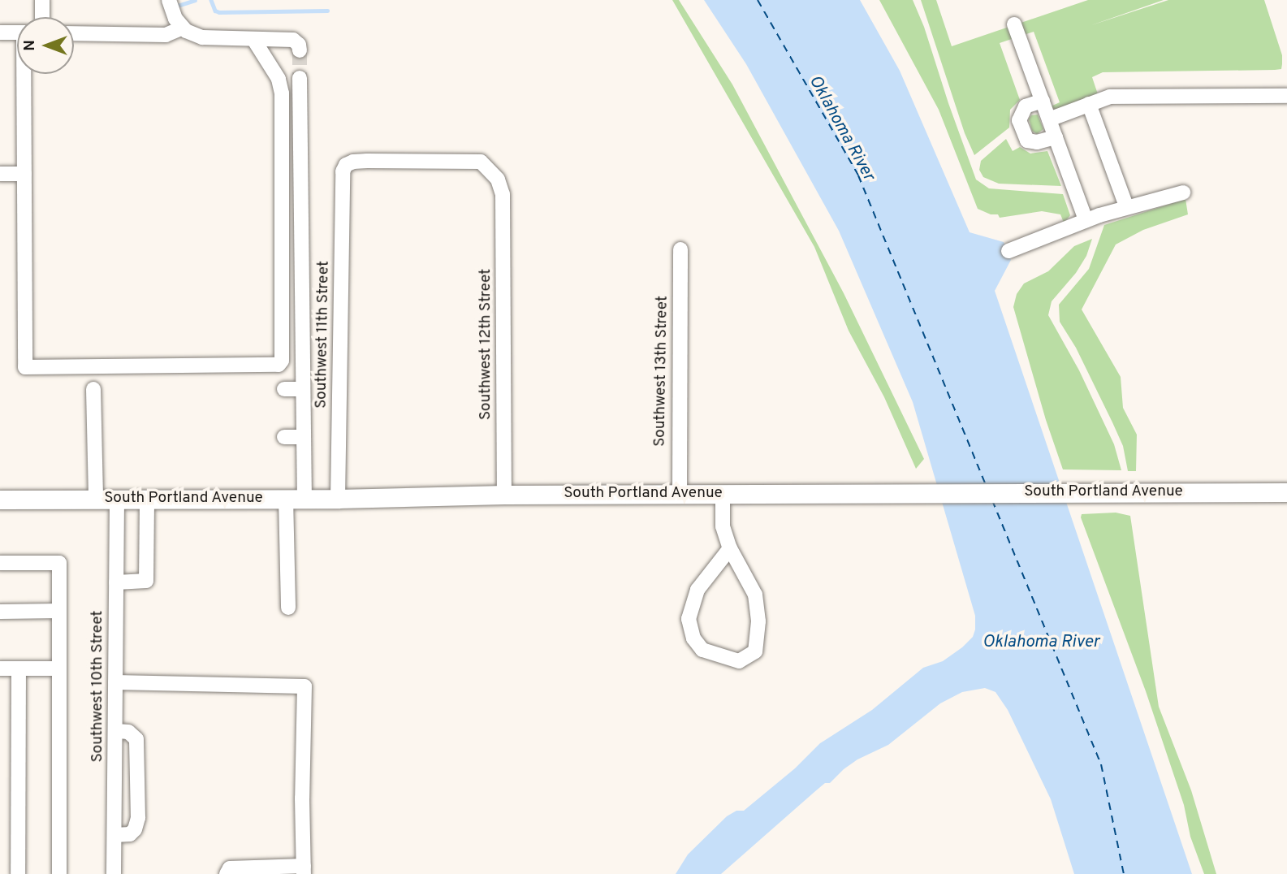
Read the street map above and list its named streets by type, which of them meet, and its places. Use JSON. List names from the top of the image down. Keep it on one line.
{"streets":{"main road":["South Portland Avenue"],"street":["Southwest 11th Street","Southwest 12th Street","Southwest 13th Street","Southwest 10th Street"]},"crossings":[["Southwest 11th Street","Southwest 12th Street"],["Southwest 11th Street","South Portland Avenue"],["Southwest 12th Street","South Portland Avenue"],["Southwest 13th Street","South Portland Avenue"],["South Portland Avenue","Southwest 10th Street"]],"water":["Oklahoma River"],"north":"left"}
